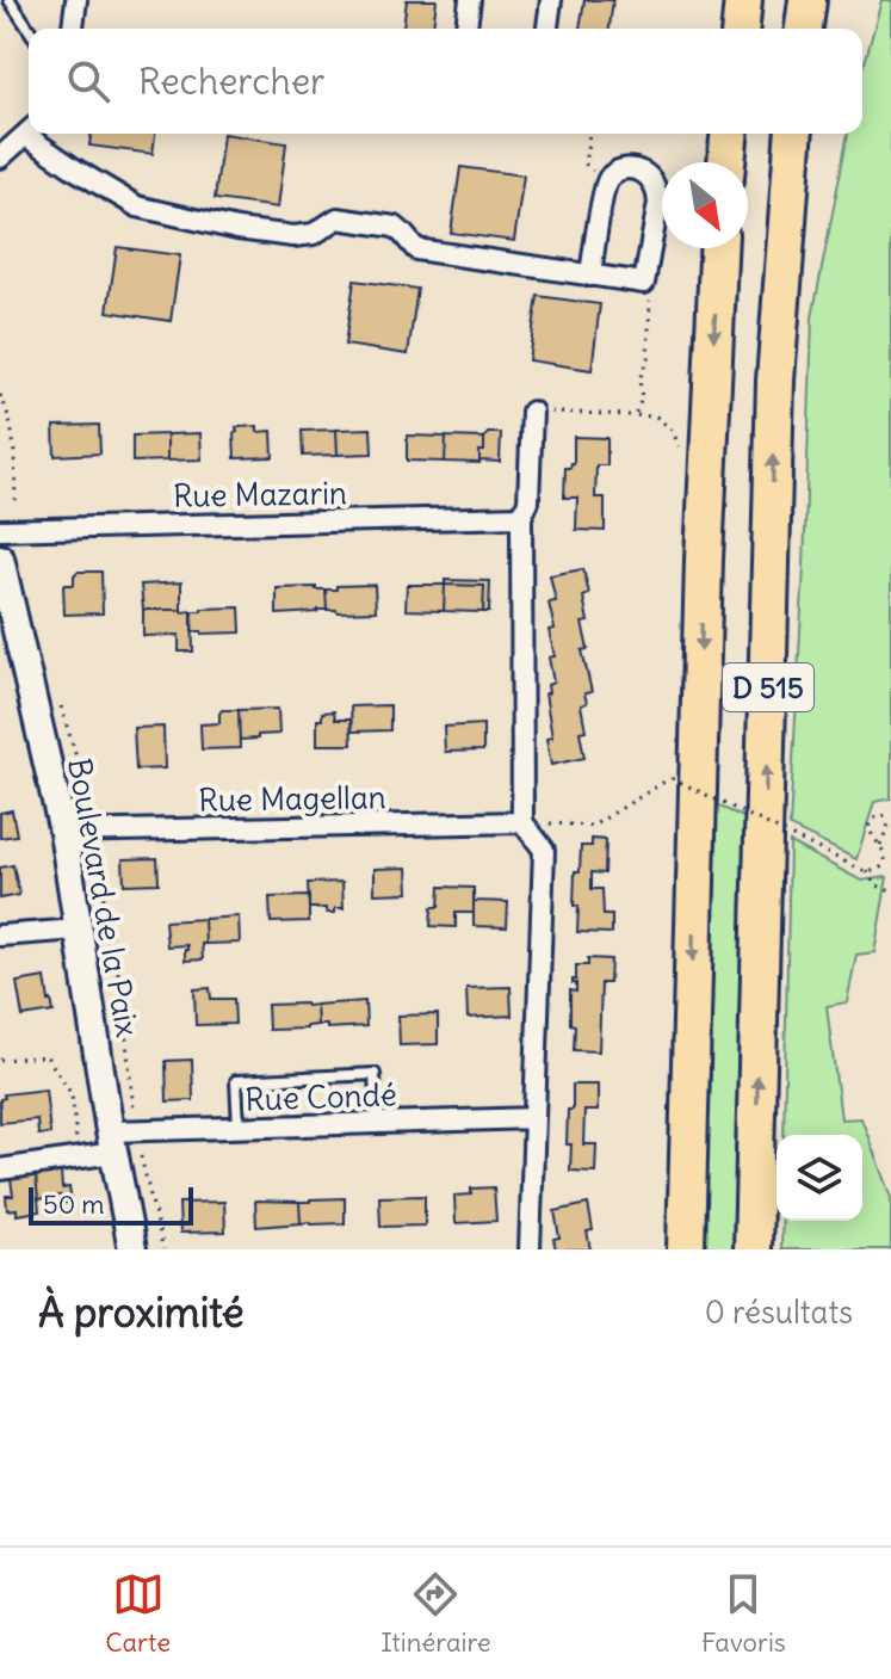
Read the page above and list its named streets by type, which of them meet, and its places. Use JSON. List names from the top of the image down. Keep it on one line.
{"streets":{"highway":["D 515"],"street":["Rue Mazarin","Rue Magellan","Boulevard de la Paix","Rue Condé"]},"crossings":[["Rue Magellan","Boulevard de la Paix"],["Boulevard de la Paix","Rue Condé"]],"scale_bar":"50 m","north":"bottom right","page":{"search":"Rechercher","scale":"50 m","heading":["À proximité","0 résultats"],"nav":["Carte","Itinéraire","Favoris"]}}
